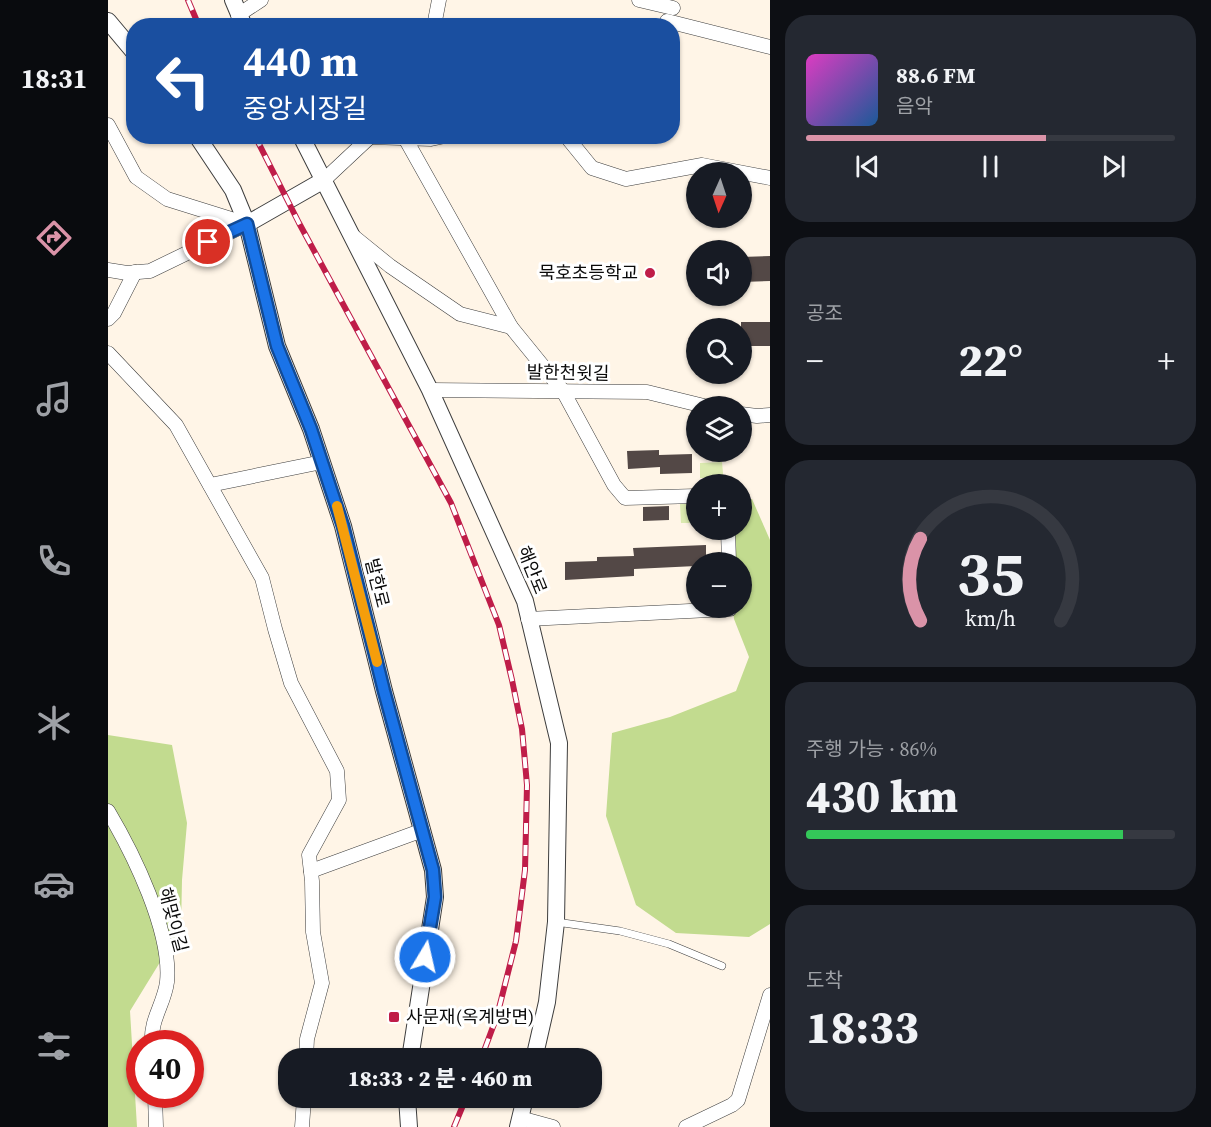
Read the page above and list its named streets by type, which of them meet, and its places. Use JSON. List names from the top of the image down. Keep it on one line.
{"streets":{"street":["발한천윗길","해안로","발한로","해맞이길"]},"crossings":[["발한천윗길","해안로"]],"places":{"other":["묵호초등학교"],"transit":["사문재(옥계방면)"]},"north":"bottom","page":{"tabs":"18:31","turn":["440 m","중앙시장길"],"song":["88.6 FM","음악"],"map_buttons":["+","−"],"tile":["공조",["주행 가능 · 86%","430 km"],["도착","18:33"]],"heat":["−","22°","+"],"limit":"40","trip":"18:33 · 2 분 · 460 m","gauge":["35","km/h"]}}
